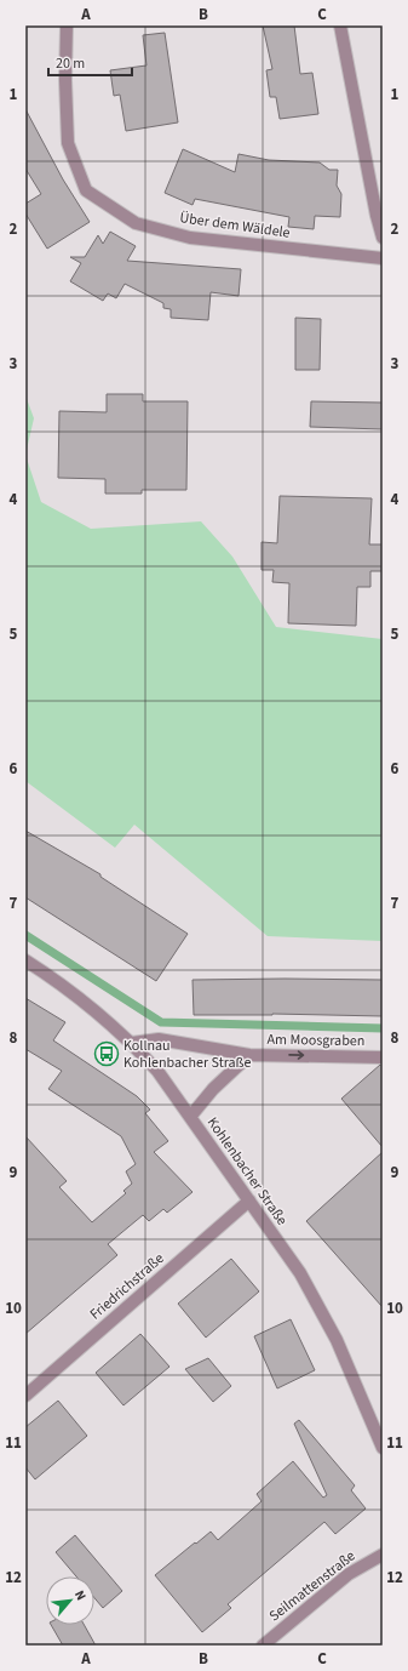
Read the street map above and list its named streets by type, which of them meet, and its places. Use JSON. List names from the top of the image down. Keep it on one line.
{"streets":{"street":["Über dem Wäldele","Am Moosgraben","Kohlenbacher Straße","Friedrichstraße","Seilmattenstraße"]},"crossings":[["Am Moosgraben","Kohlenbacher Straße"],["Kohlenbacher Straße","Friedrichstraße"]],"one_way":["Am Moosgraben"],"places":{"bus stop":["Kollnau Kohlenbacher Straße"]},"scale_bar":"20 m","north":"top right","grid":{"columns":["A","B","C"],"rows":["1","2","3","4","5","6","7","8","9","10","11","12"]}}
